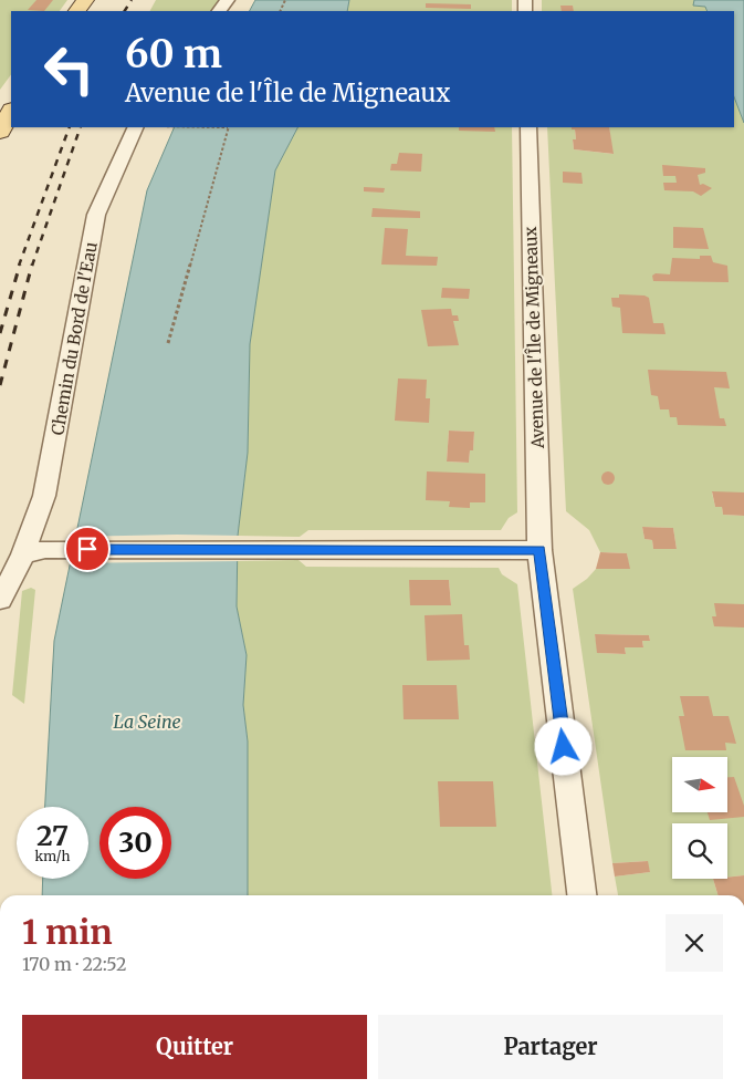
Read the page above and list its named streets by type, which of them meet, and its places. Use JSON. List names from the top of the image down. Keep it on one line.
{"streets":{"street":["Avenue de l'Île de Migneaux","Chemin du Bord de l'Eau"]},"water":["La Seine"],"north":"right","page":{"turn":["60 m","Avenue de l'Île de Migneaux"],"speed":"27 km/h","limit":"30","heading":["1 min","170 m · 22:52"],"buttons":["Quitter","Partager"]}}
